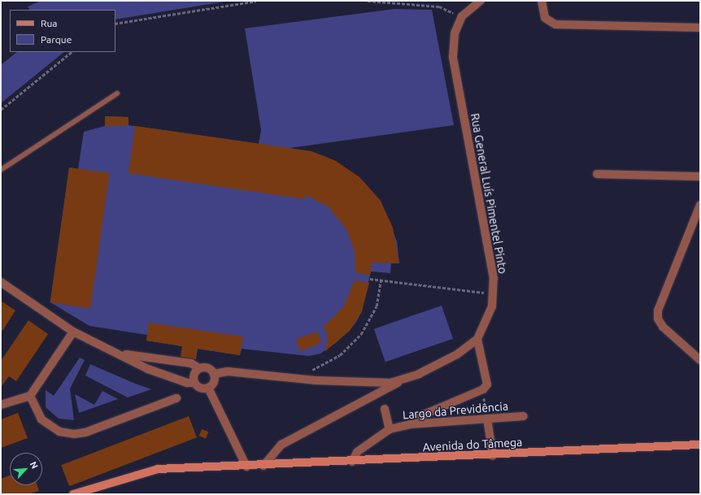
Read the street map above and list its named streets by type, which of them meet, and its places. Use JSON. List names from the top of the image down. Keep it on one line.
{"streets":{"main road":["Avenida do Tâmega"],"street":["Rua General Luís Pimentel Pinto","Largo da Previdência"]},"legend":["Rua","Parque"],"north":"top right"}
